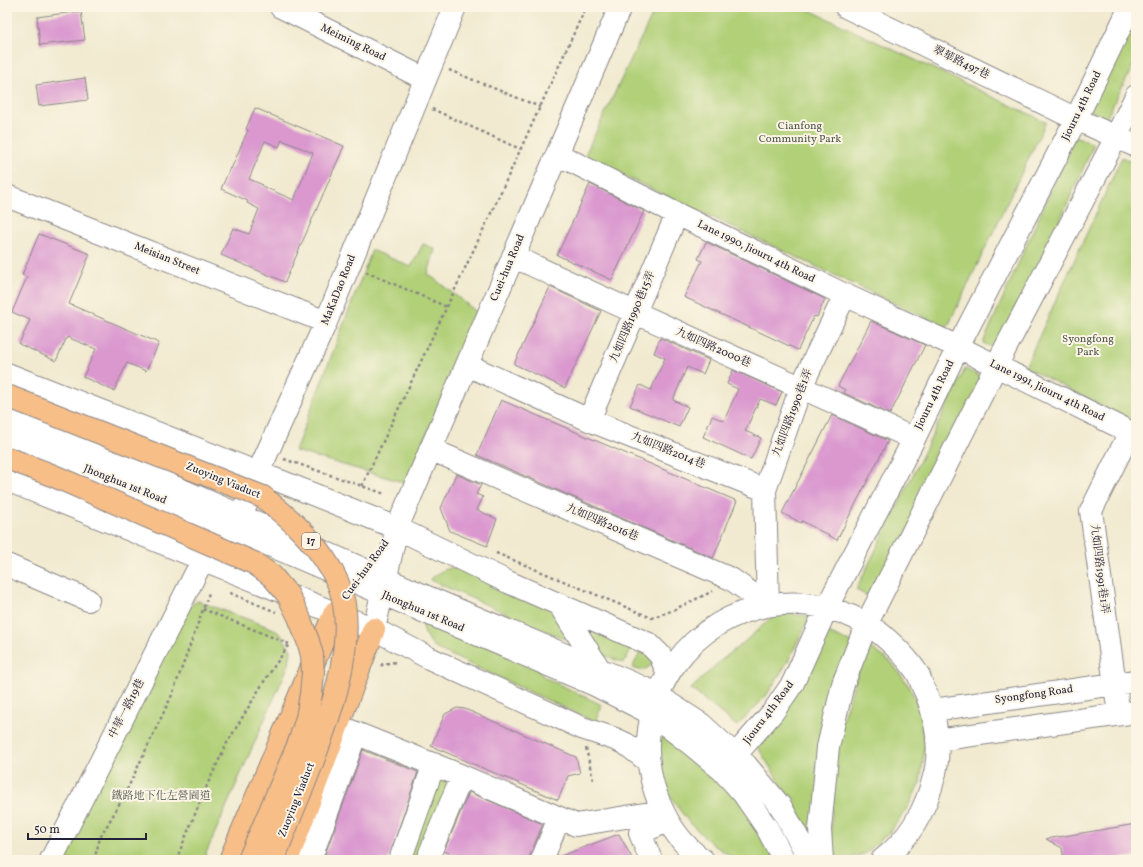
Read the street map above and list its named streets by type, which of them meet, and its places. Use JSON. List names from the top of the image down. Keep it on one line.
{"streets":{"main road":["Zuoying Viaduct","17"],"street":["Meiming Road","翠華路497巷","Jiouru 4th Road","Lane 1990, Jiouru 4th Road","Meisian Street","Cuei-hua Road","MaKaDao Road","九如四路1990巷15弄","九如四路2000巷","Lane 1991, Jiouru 4th Road","九如四路1990巷1弄","九如四路2014巷","Jhonghua 1st Road","九如四路2016巷","九如四路1991巷1弄","Syongfong Road","中華一路19巷"]},"crossings":[["Meiming Road","MaKaDao Road"],["翠華路497巷","Jiouru 4th Road"],["Jiouru 4th Road","Lane 1990, Jiouru 4th Road"],["Jiouru 4th Road","九如四路2000巷"],["Jiouru 4th Road","Lane 1991, Jiouru 4th Road"],["Jiouru 4th Road","Jhonghua 1st Road"],["Lane 1990, Jiouru 4th Road","Cuei-hua Road"],["Lane 1990, Jiouru 4th Road","九如四路1990巷15弄"],["Lane 1990, Jiouru 4th Road","Lane 1991, Jiouru 4th Road"],["Lane 1990, Jiouru 4th Road","九如四路1990巷1弄"],["Meisian Street","MaKaDao Road"],["Cuei-hua Road","九如四路2000巷"],["Cuei-hua Road","九如四路2014巷"],["Cuei-hua Road","Jhonghua 1st Road"],["Cuei-hua Road","九如四路2016巷"],["MaKaDao Road","Jhonghua 1st Road"],["MaKaDao Road","中華一路19巷"],["九如四路1990巷15弄","九如四路2000巷"],["九如四路1990巷15弄","九如四路2014巷"],["九如四路2000巷","九如四路1990巷1弄"],["Lane 1991, Jiouru 4th Road","九如四路1991巷1弄"],["九如四路1990巷1弄","九如四路2014巷"],["九如四路1991巷1弄","Syongfong Road"]],"parks":["Cianfong Community Park","Syongfong Park","鐵路地下化左營園道"],"scale_bar":"50 m"}
